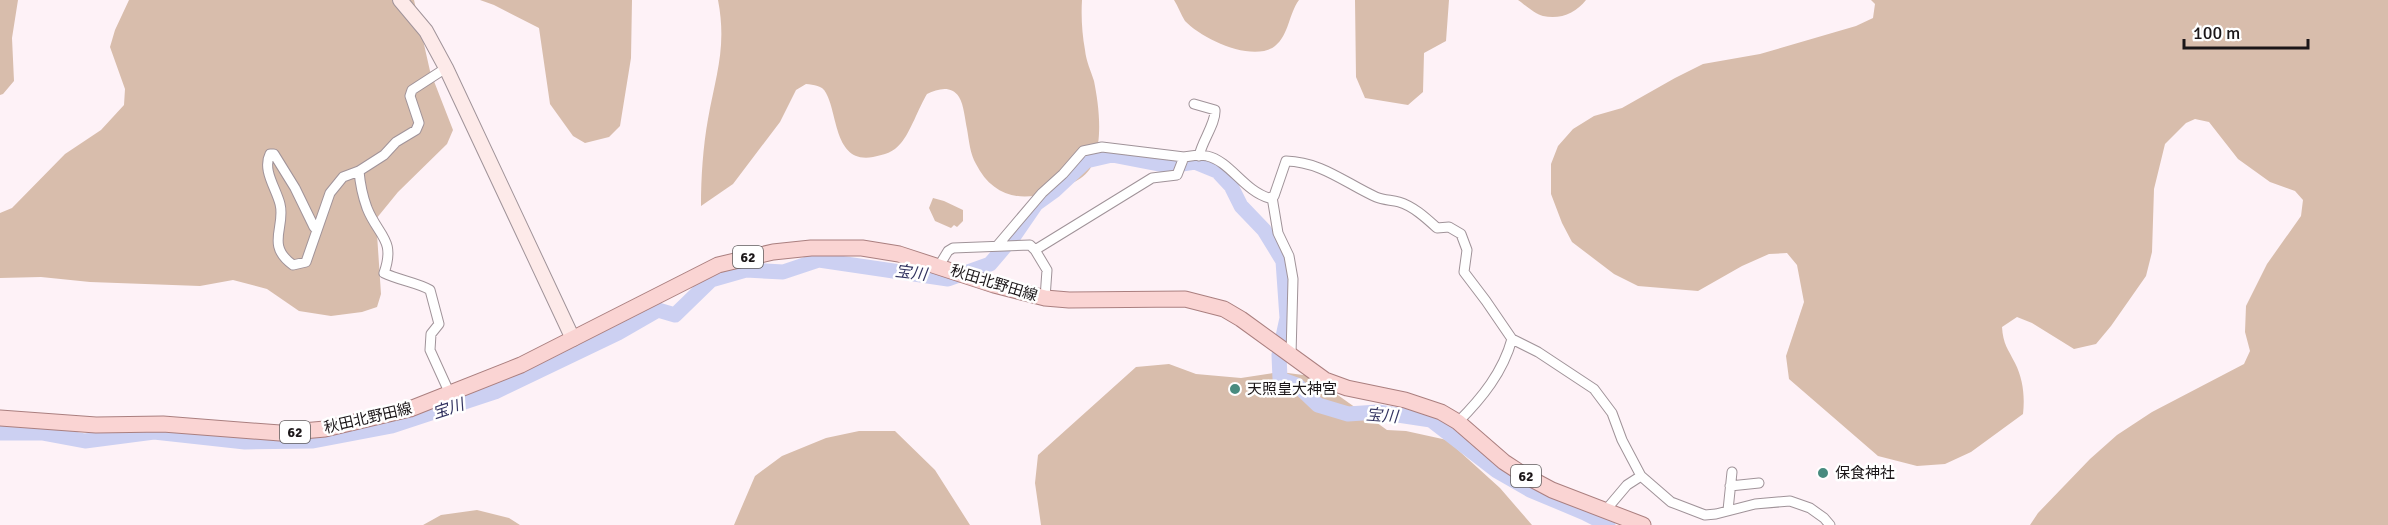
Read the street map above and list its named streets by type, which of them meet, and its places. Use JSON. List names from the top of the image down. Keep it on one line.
{"streets":{"main road":["62","秋田北野田線"]},"water":["宝川"],"places":["天照皇大神宮","保食神社"],"scale_bar":"100 m"}
